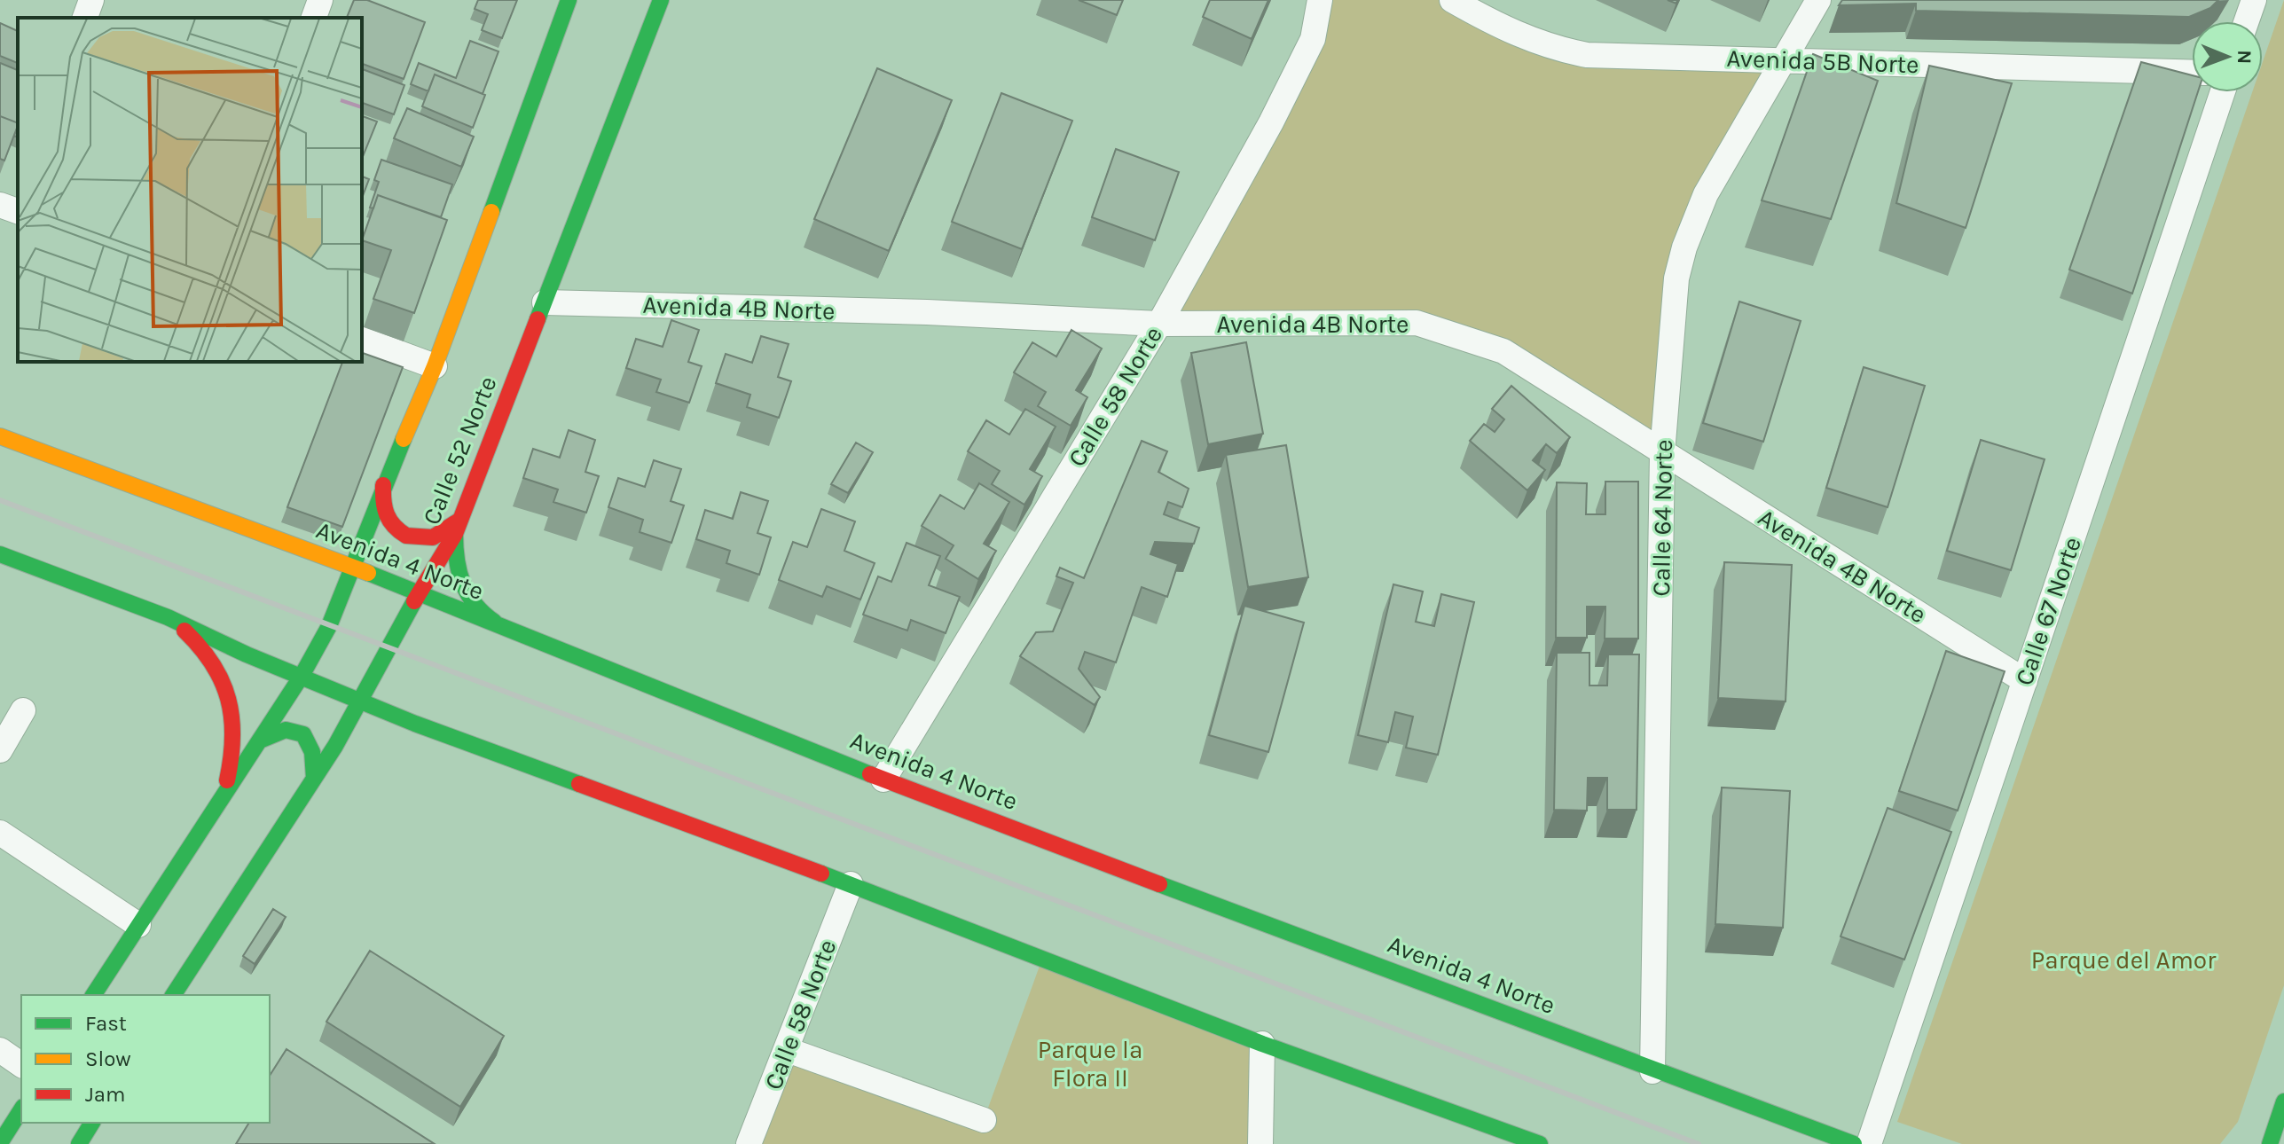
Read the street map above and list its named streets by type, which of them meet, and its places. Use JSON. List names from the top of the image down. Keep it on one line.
{"streets":{"main road":["Calle 52 Norte","Avenida 4 Norte"],"street":["Avenida 5B Norte","Avenida 4B Norte","Calle 58 Norte","Calle 64 Norte","Calle 67 Norte"]},"crossings":[["Avenida 5B Norte","Calle 64 Norte"],["Avenida 4B Norte","Calle 58 Norte"],["Avenida 4B Norte","Calle 52 Norte"],["Avenida 4B Norte","Calle 64 Norte"],["Avenida 4B Norte","Calle 67 Norte"],["Calle 58 Norte","Avenida 4 Norte"],["Calle 52 Norte","Avenida 4 Norte"],["Calle 64 Norte","Avenida 4 Norte"]],"parks":["Parque del Amor","Parque la Flora II"],"legend":["Fast","Slow","Jam"],"north":"right"}
